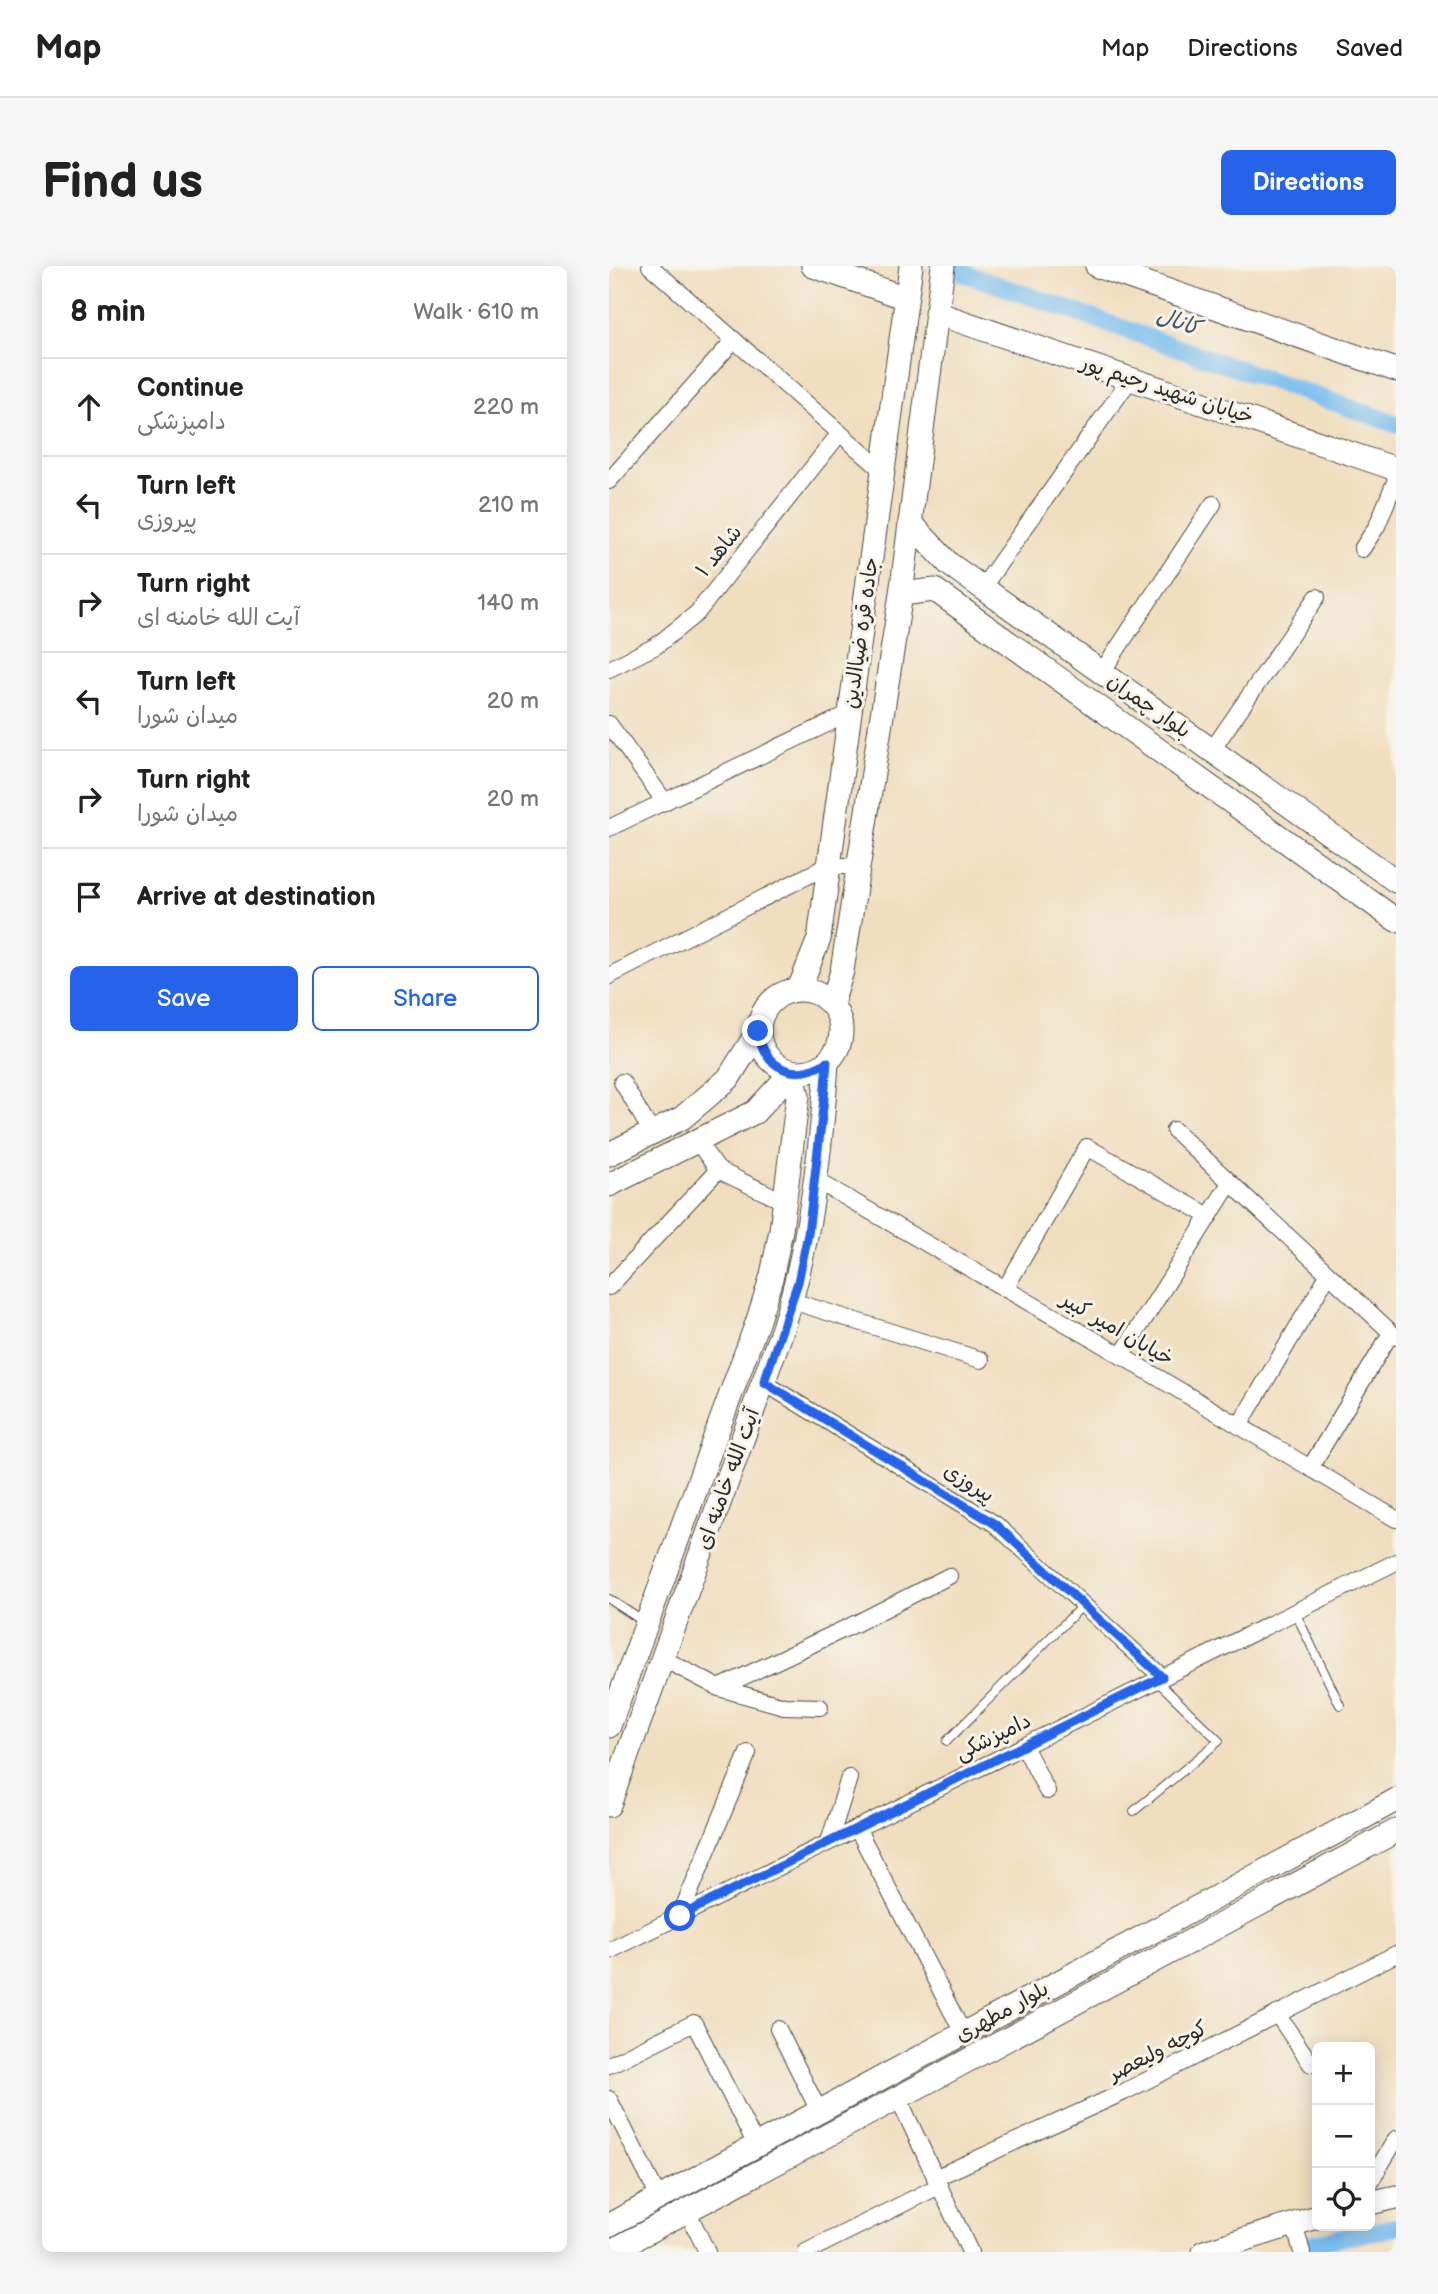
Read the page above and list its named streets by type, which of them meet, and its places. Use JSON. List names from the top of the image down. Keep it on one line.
{"streets":{"street":["خیابان شهید رحیم پور","شاهد ۱","جاده قره ضیاالدین","بلوار چمران","خیابان امیر کبیر","آیت الله خامنه ای","پیروزی","دامپزشکی","بلوار مطهری","کوچه ولیعصر"]},"crossings":[["خیابان شهید رحیم پور","جاده قره ضیاالدین"],["جاده قره ضیاالدین","بلوار چمران"],["جاده قره ضیاالدین","آیت الله خامنه ای"],["خیابان امیر کبیر","آیت الله خامنه ای"],["آیت الله خامنه ای","پیروزی"],["پیروزی","دامپزشکی"]],"water":["کانال"],"page":{"header":"Map","nav":["Map","Directions","Saved"],"buttons":["Directions",["Save","Share"]],"title":"Find us","heading":["8 min","Walk · 610 m"],"list":[["Continue","دامپزشکی","220 m"],["Turn left","پیروزی","210 m"],["Turn right","آیت الله خامنه ای","140 m"],["Turn left","میدان شورا","20 m"],["Turn right","میدان شورا","20 m"],"Arrive at destination"],"map_buttons":["+","−"]}}
